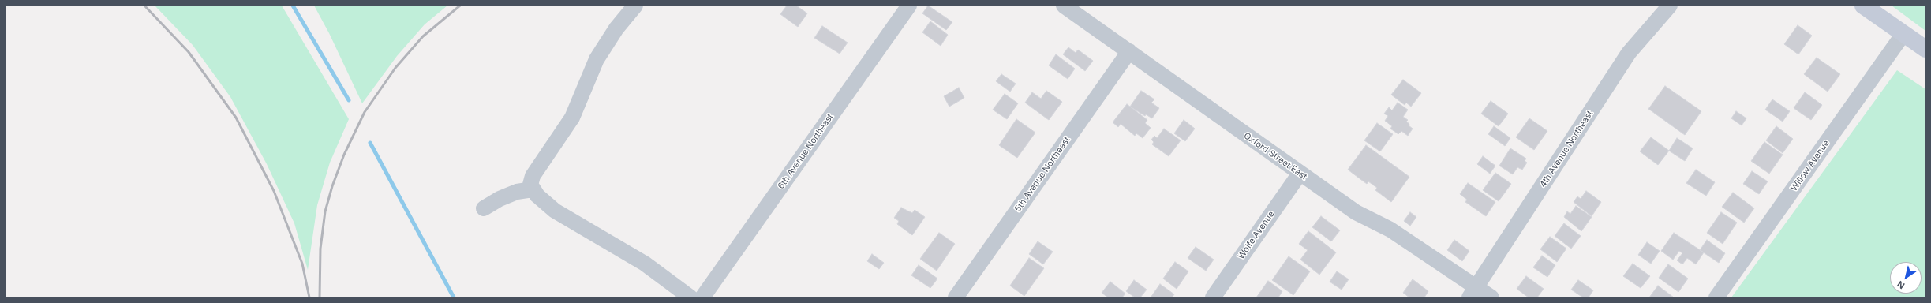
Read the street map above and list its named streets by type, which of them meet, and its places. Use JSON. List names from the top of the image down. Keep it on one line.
{"streets":{"street":["4th Avenue Northeast","6th Avenue Northeast","Oxford Street East","Willow Avenue","5th Avenue Northeast","Wolfe Avenue"]},"crossings":[["4th Avenue Northeast","Oxford Street East"],["Oxford Street East","5th Avenue Northeast"],["Oxford Street East","Wolfe Avenue"]],"north":"bottom left"}
